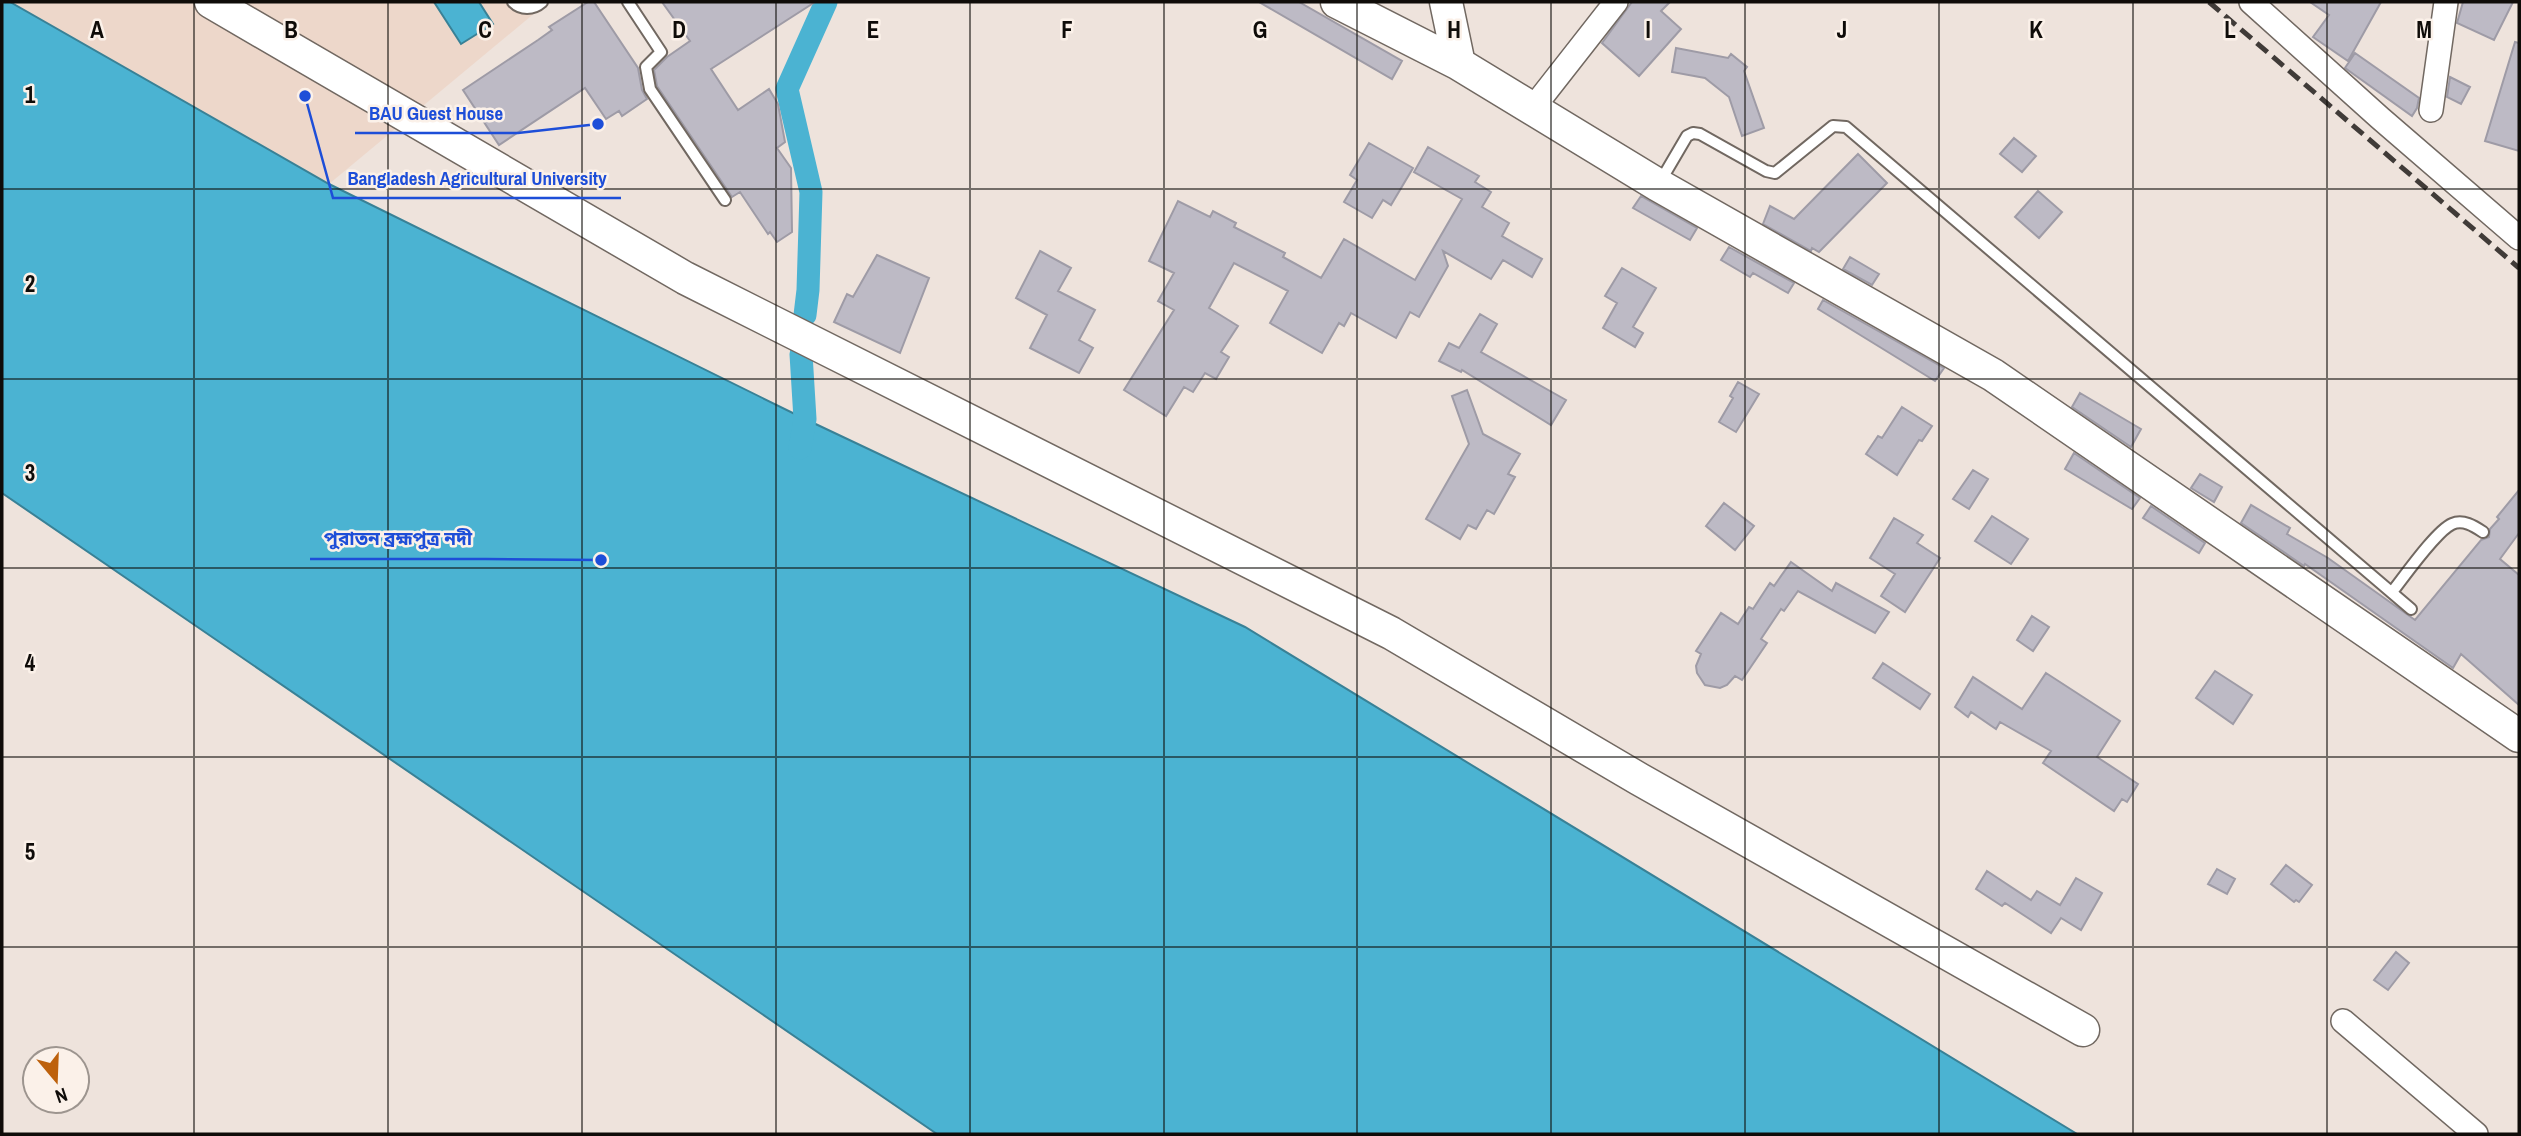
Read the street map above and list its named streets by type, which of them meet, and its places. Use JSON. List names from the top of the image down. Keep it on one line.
{"places":["Bangladesh Agricultural University","BAU Guest House","পুরাতন ব্রহ্মপুত্র নদী"],"north":"bottom","grid":{"columns":["A","B","C","D","E","F","G","H","I","J","K","L","M"],"rows":["1","2","3","4","5"]}}
